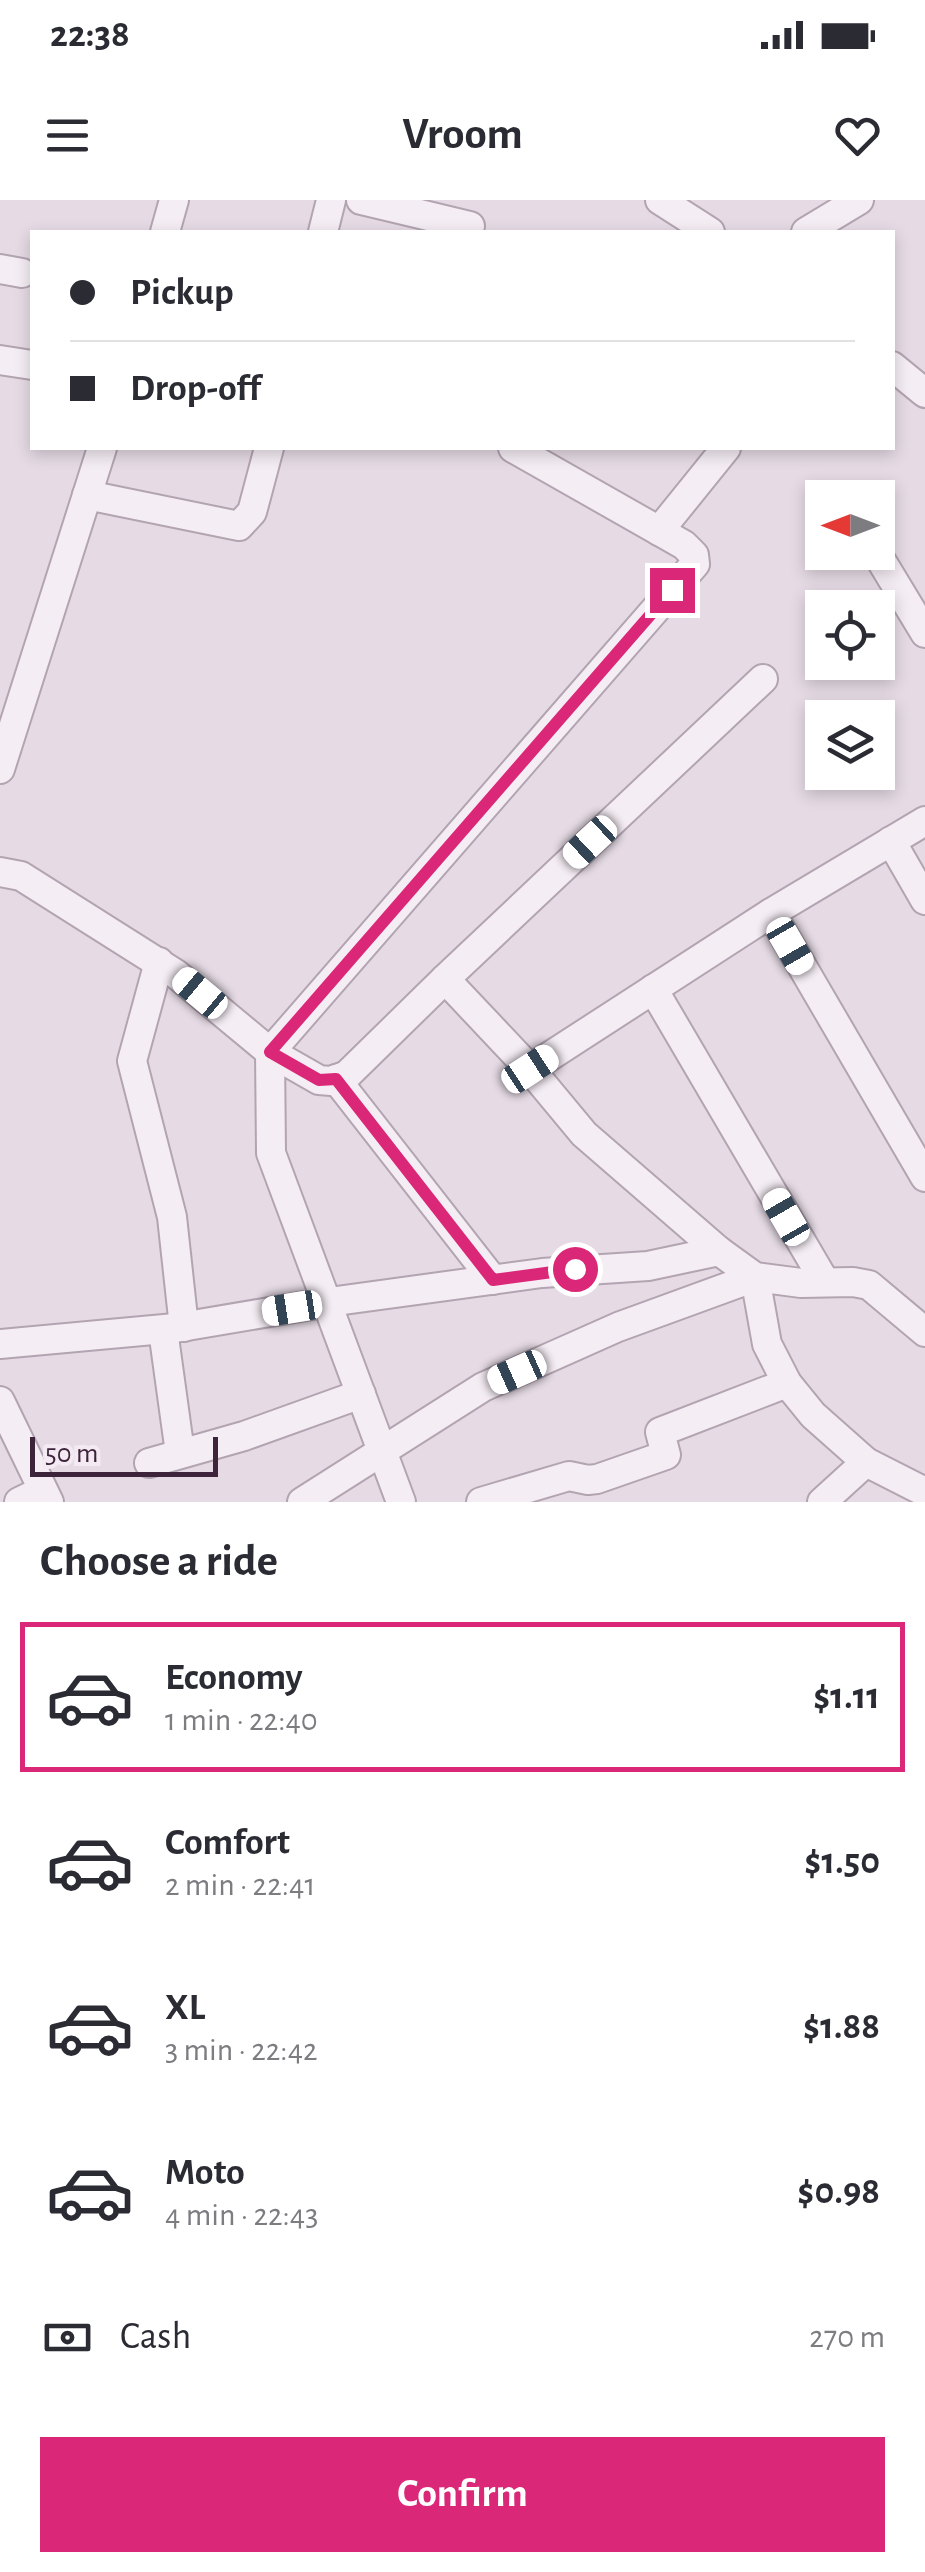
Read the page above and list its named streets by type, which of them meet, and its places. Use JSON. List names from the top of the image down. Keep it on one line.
{"scale_bar":"50 m","north":"left","page":{"status":"22:38","header":"Vroom","banner":["Pickup","Drop-off"],"scale":"50 m","heading":"Choose a ride","list":[{"name":"Economy","note":"1 min · 22:40","value":"$1.11"},{"name":"Comfort","note":"2 min · 22:41","value":"$1.50"},{"name":"XL","note":"3 min · 22:42","value":"$1.88"},{"name":"Moto","note":"4 min · 22:43","value":"$0.98"}],"pay":["Cash","270 m"],"buttons":"Confirm"}}
